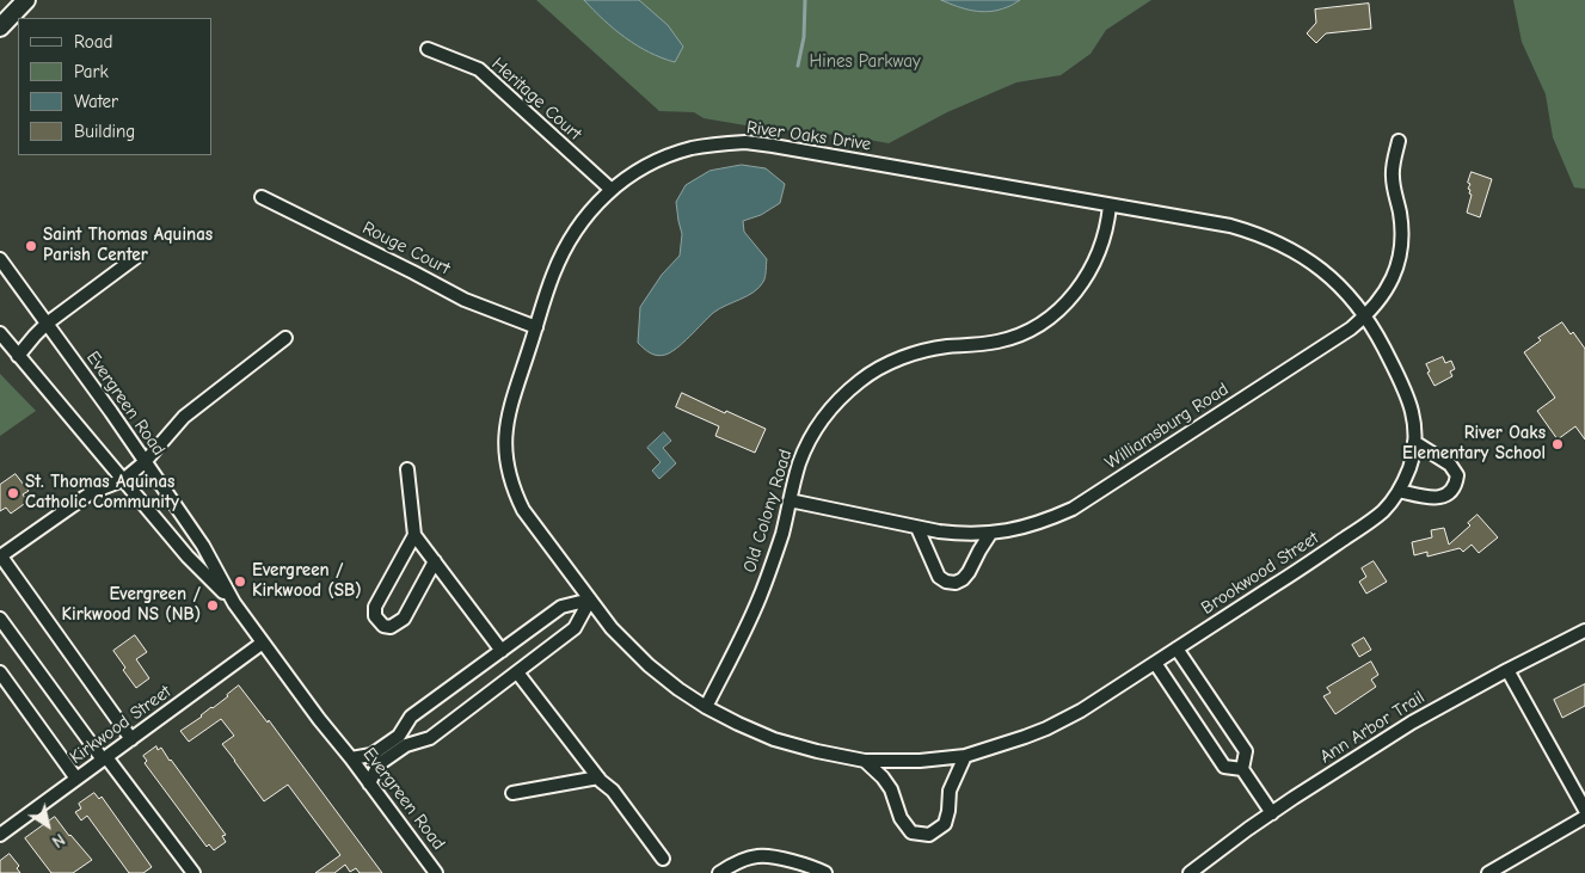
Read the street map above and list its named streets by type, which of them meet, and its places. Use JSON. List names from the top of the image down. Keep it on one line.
{"streets":{"street":["Heritage Court","River Oaks Drive","Rouge Court","Evergreen Road","Williamsburg Road","Old Colony Road","Brookwood Street","Kirkwood Street","Ann Arbor Trail"]},"crossings":[["Heritage Court","River Oaks Drive"],["River Oaks Drive","Rouge Court"],["River Oaks Drive","Williamsburg Road"],["River Oaks Drive","Old Colony Road"],["River Oaks Drive","Brookwood Street"],["Evergreen Road","Kirkwood Street"],["Williamsburg Road","Old Colony Road"],["Williamsburg Road","Brookwood Street"],["Old Colony Road","Brookwood Street"]],"parks":["Hines Parkway"],"places":["Saint Thomas Aquinas Parish Center","River Oaks Elementary School","St. Thomas Aquinas Catholic Community","Evergreen / Kirkwood (SB)","Evergreen / Kirkwood NS (NB)"],"legend":["Road","Park","Water","Building"],"north":"bottom right"}
